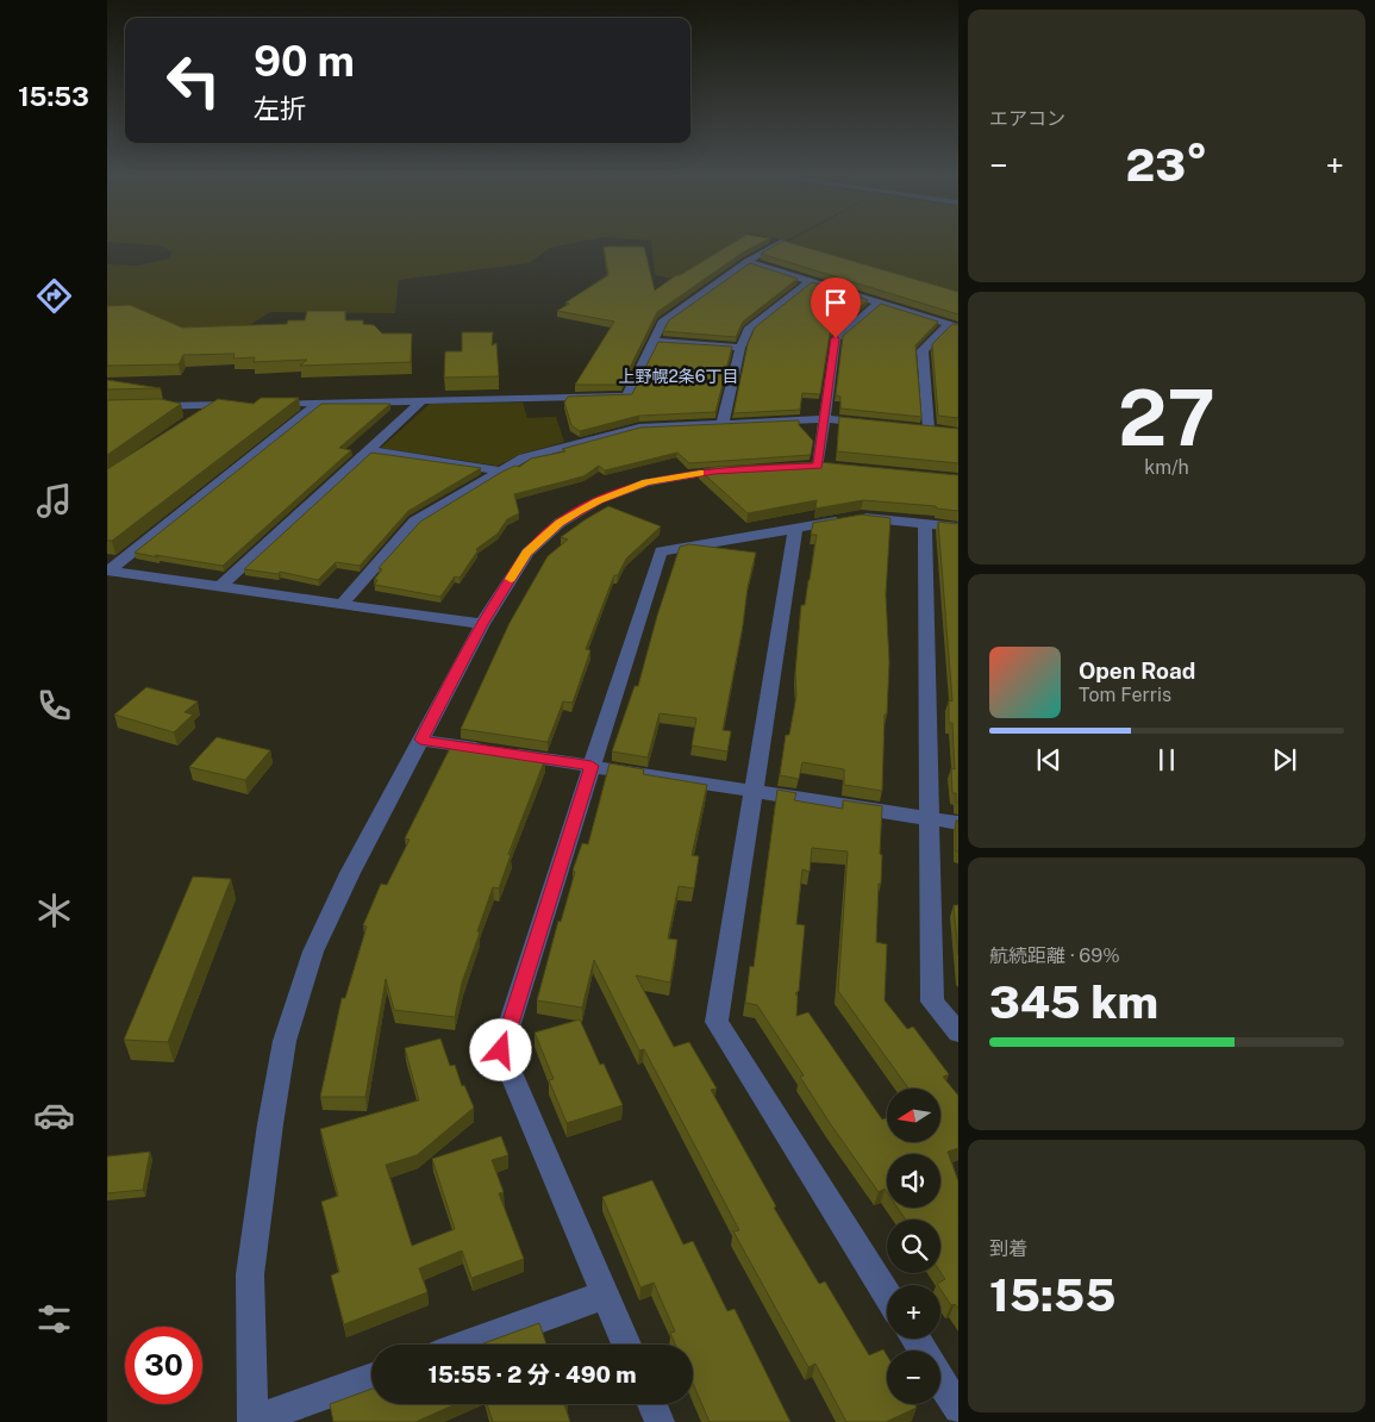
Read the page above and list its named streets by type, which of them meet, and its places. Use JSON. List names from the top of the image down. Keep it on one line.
{"districts":["上野幌2条6丁目"],"north":"left","page":{"tabs":"15:53","tile":["エアコン",["27","km/h"],["航続距離 · 69%","345 km"],["到着","15:55"]],"turn":["90 m","左折"],"heat":["−","23°","+"],"song":["Open Road","Tom Ferris"],"map_buttons":["+","−"],"limit":"30","trip":"15:55 · 2 分 · 490 m"}}
